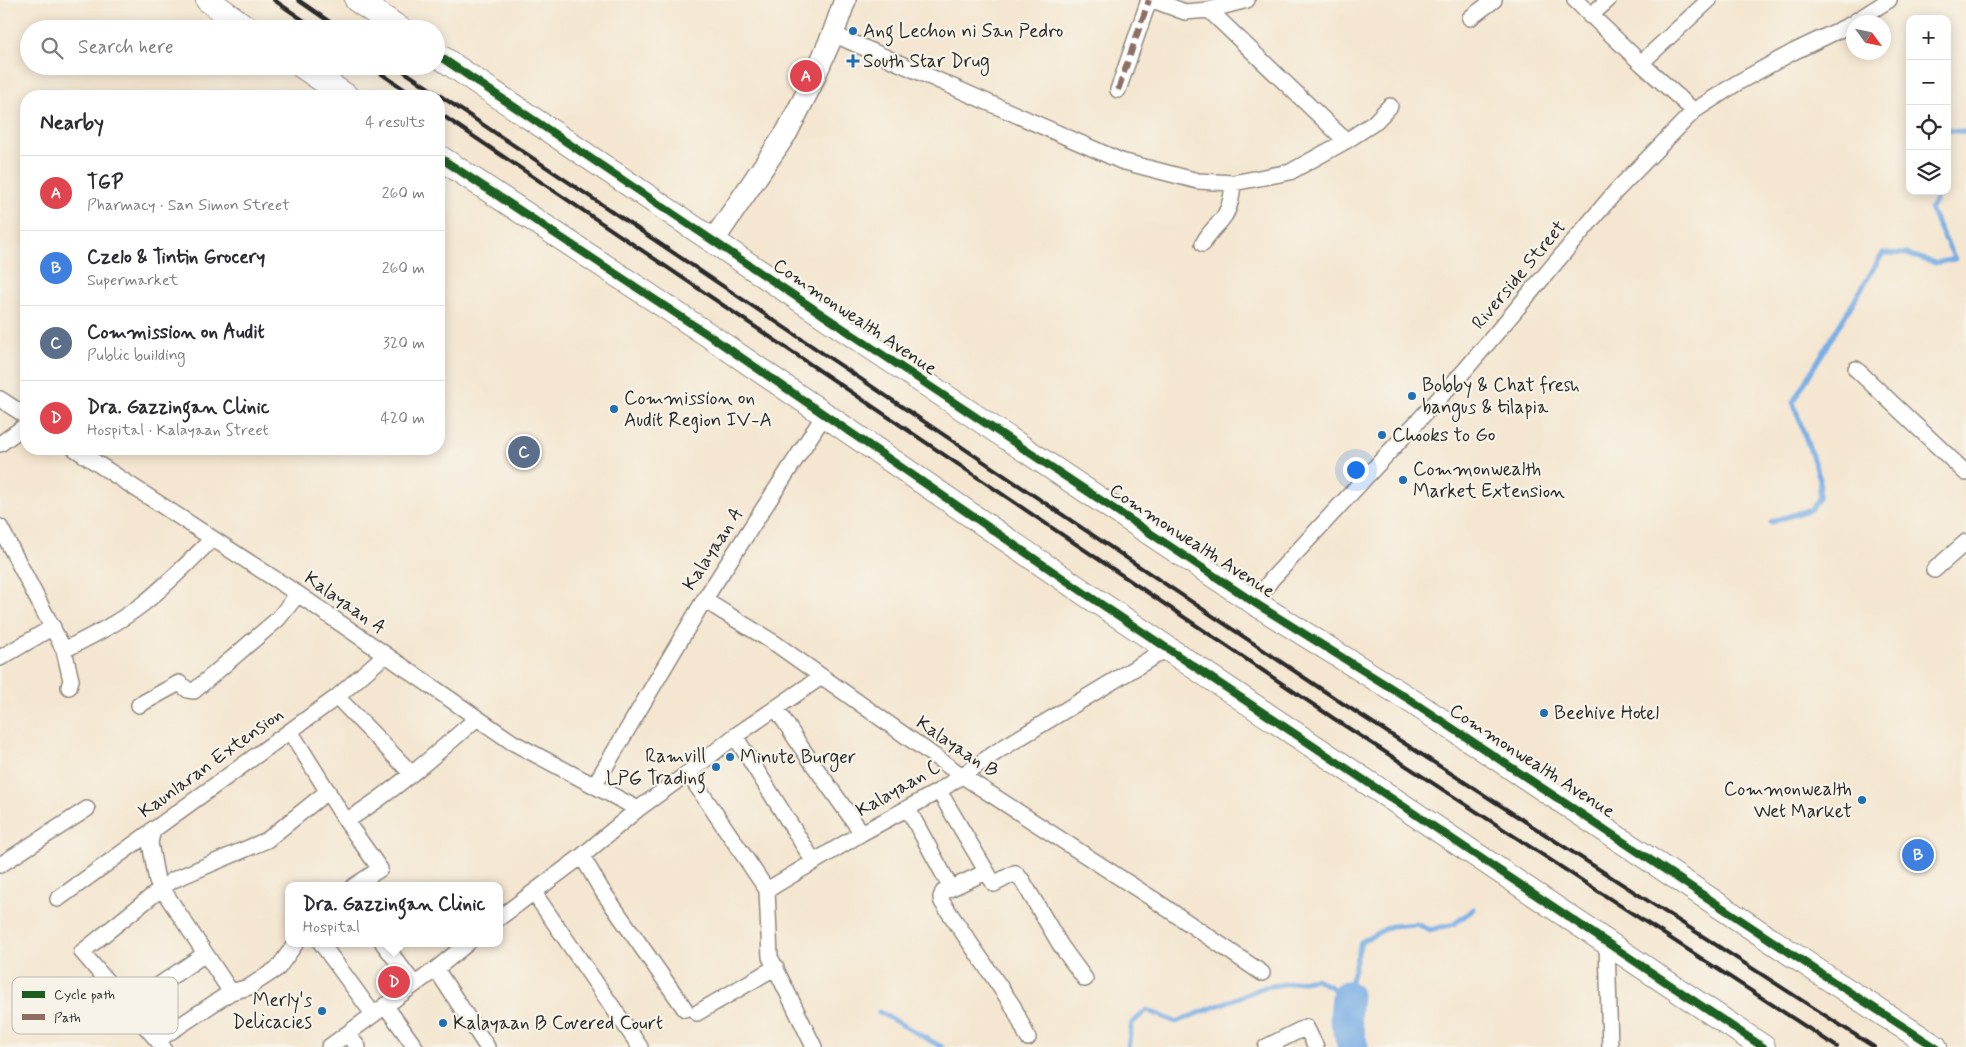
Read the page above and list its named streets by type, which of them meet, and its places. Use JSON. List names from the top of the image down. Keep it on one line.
{"streets":{"main road":["Commonwealth Avenue"],"street":["Riverside Street","Kalayaan A","Kalayaan B","Kaunlaran Extension","Kalayaan C"]},"crossings":[["Riverside Street","Commonwealth Avenue"],["Kalayaan A","Kalayaan B"],["Kalayaan A","Kaunlaran Extension"],["Kalayaan B","Kalayaan C"]],"places":{"other":["Ang Lechon ni San Pedro","Bobby & Chat fresh bangus & tilapia","Commission on Audit Region IV-A","Chooks to Go","Commonwealth Market Extension","Beehive Hotel","Minute Burger","Ramvill LPG Trading","Commonwealth Wet Market","Merly's Delicacies","Kalayaan B Covered Court"],"health":["South Star Drug"]},"legend":["Cycle path","Path"],"north":"bottom right","page":{"map_buttons":["+","−"],"search":"Search here","pins":["A","C","B","D"],"heading":["Nearby","4 results"],"list":[{"mark":"A","name":"TGP","note":"Pharmacy · San Simon Street","value":"260 m"},{"mark":"B","name":"Czelo & Tintin Grocery","note":"Supermarket","value":"260 m"},{"mark":"C","name":"Commission on Audit","note":"Public building","value":"320 m"},{"mark":"D","name":"Dra. Gazzingan Clinic","note":"Hospital · Kalayaan Street","value":"420 m"}],"popup":["Dra. Gazzingan Clinic","Hospital"]}}
